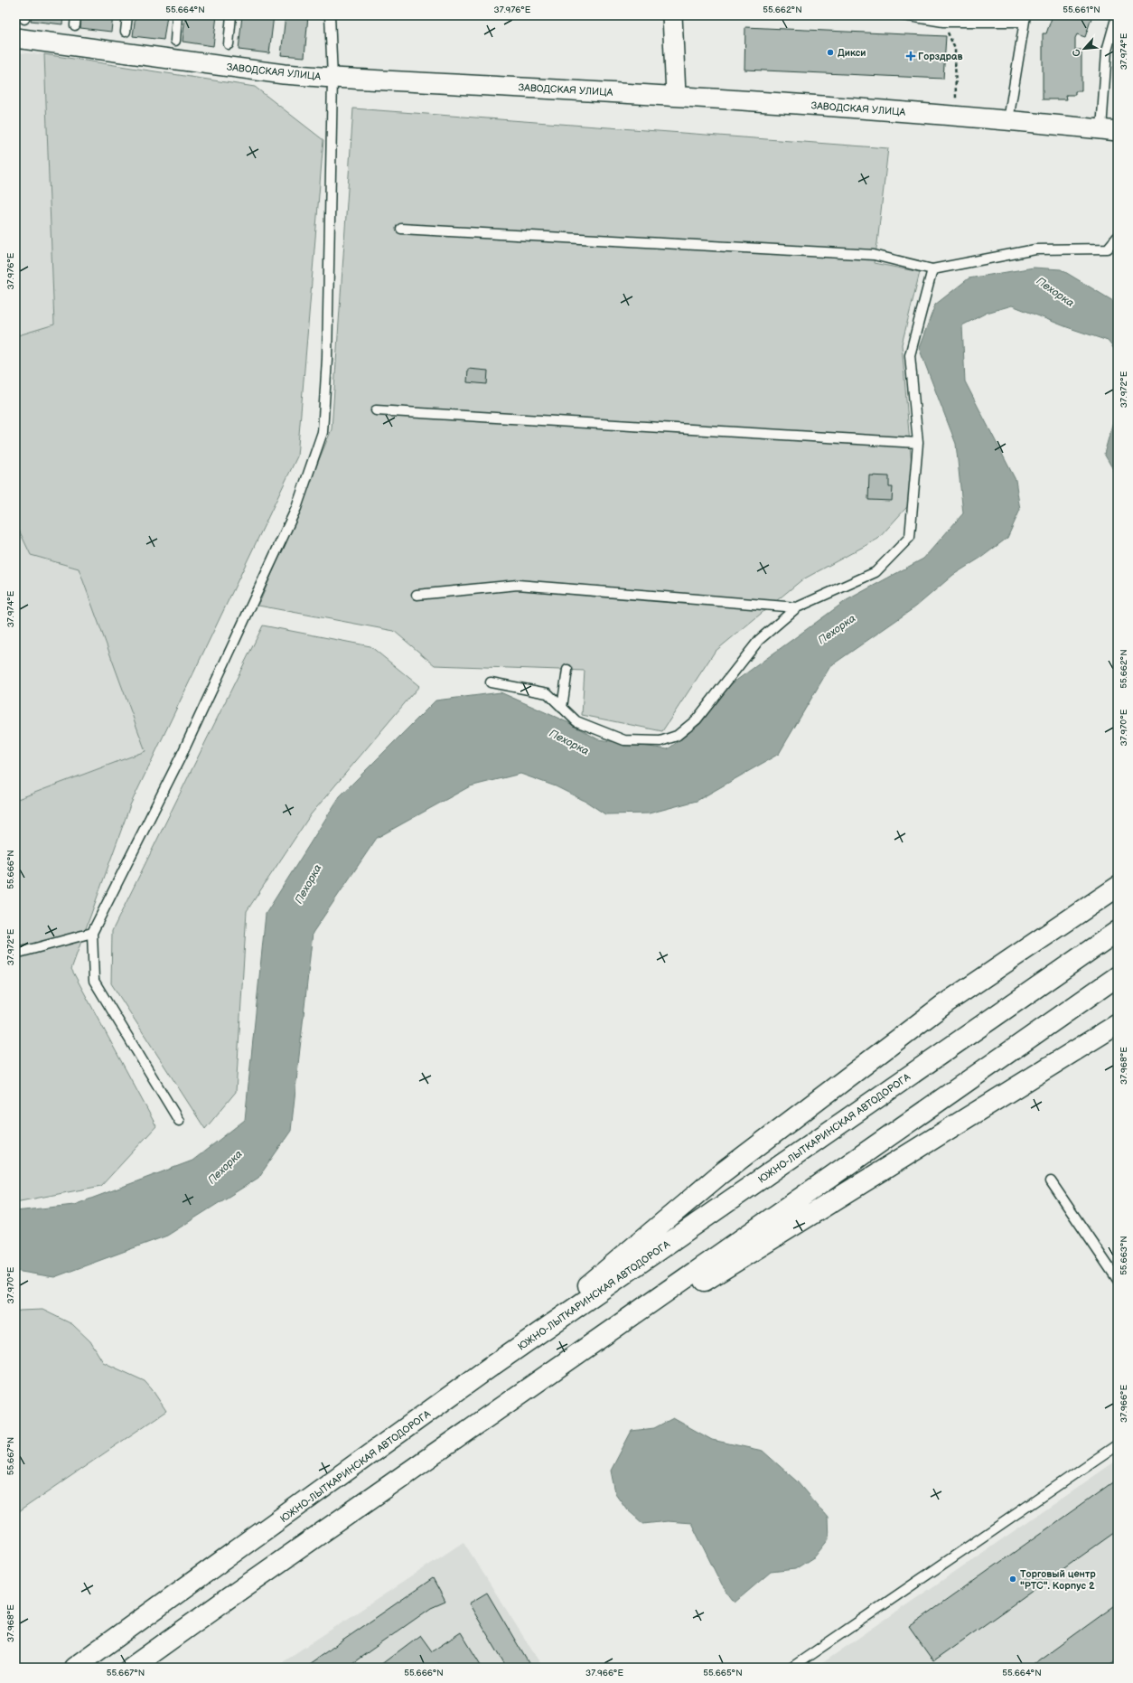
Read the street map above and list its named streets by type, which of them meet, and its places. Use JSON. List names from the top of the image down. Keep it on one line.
{"streets":{"main road":["ЮЖНО-ЛЫТКАРИНСКАЯ АВТОДОРОГА"],"street":["ЗАВОДСКАЯ УЛИЦА"]},"water":["Пехорка"],"places":{"other":["Дикси","Торговый центр \"РТС\". Корпус 2"],"health":["Горздрав"]},"north":"bottom left","coordinates":["55.664°N","37.976°E","55.662°N","55.661°N","37.974°E","37.972°E","37.970°E","55.666°N","37.968°E","55.663°N","37.966°E","55.667°N","55.665°N"]}
